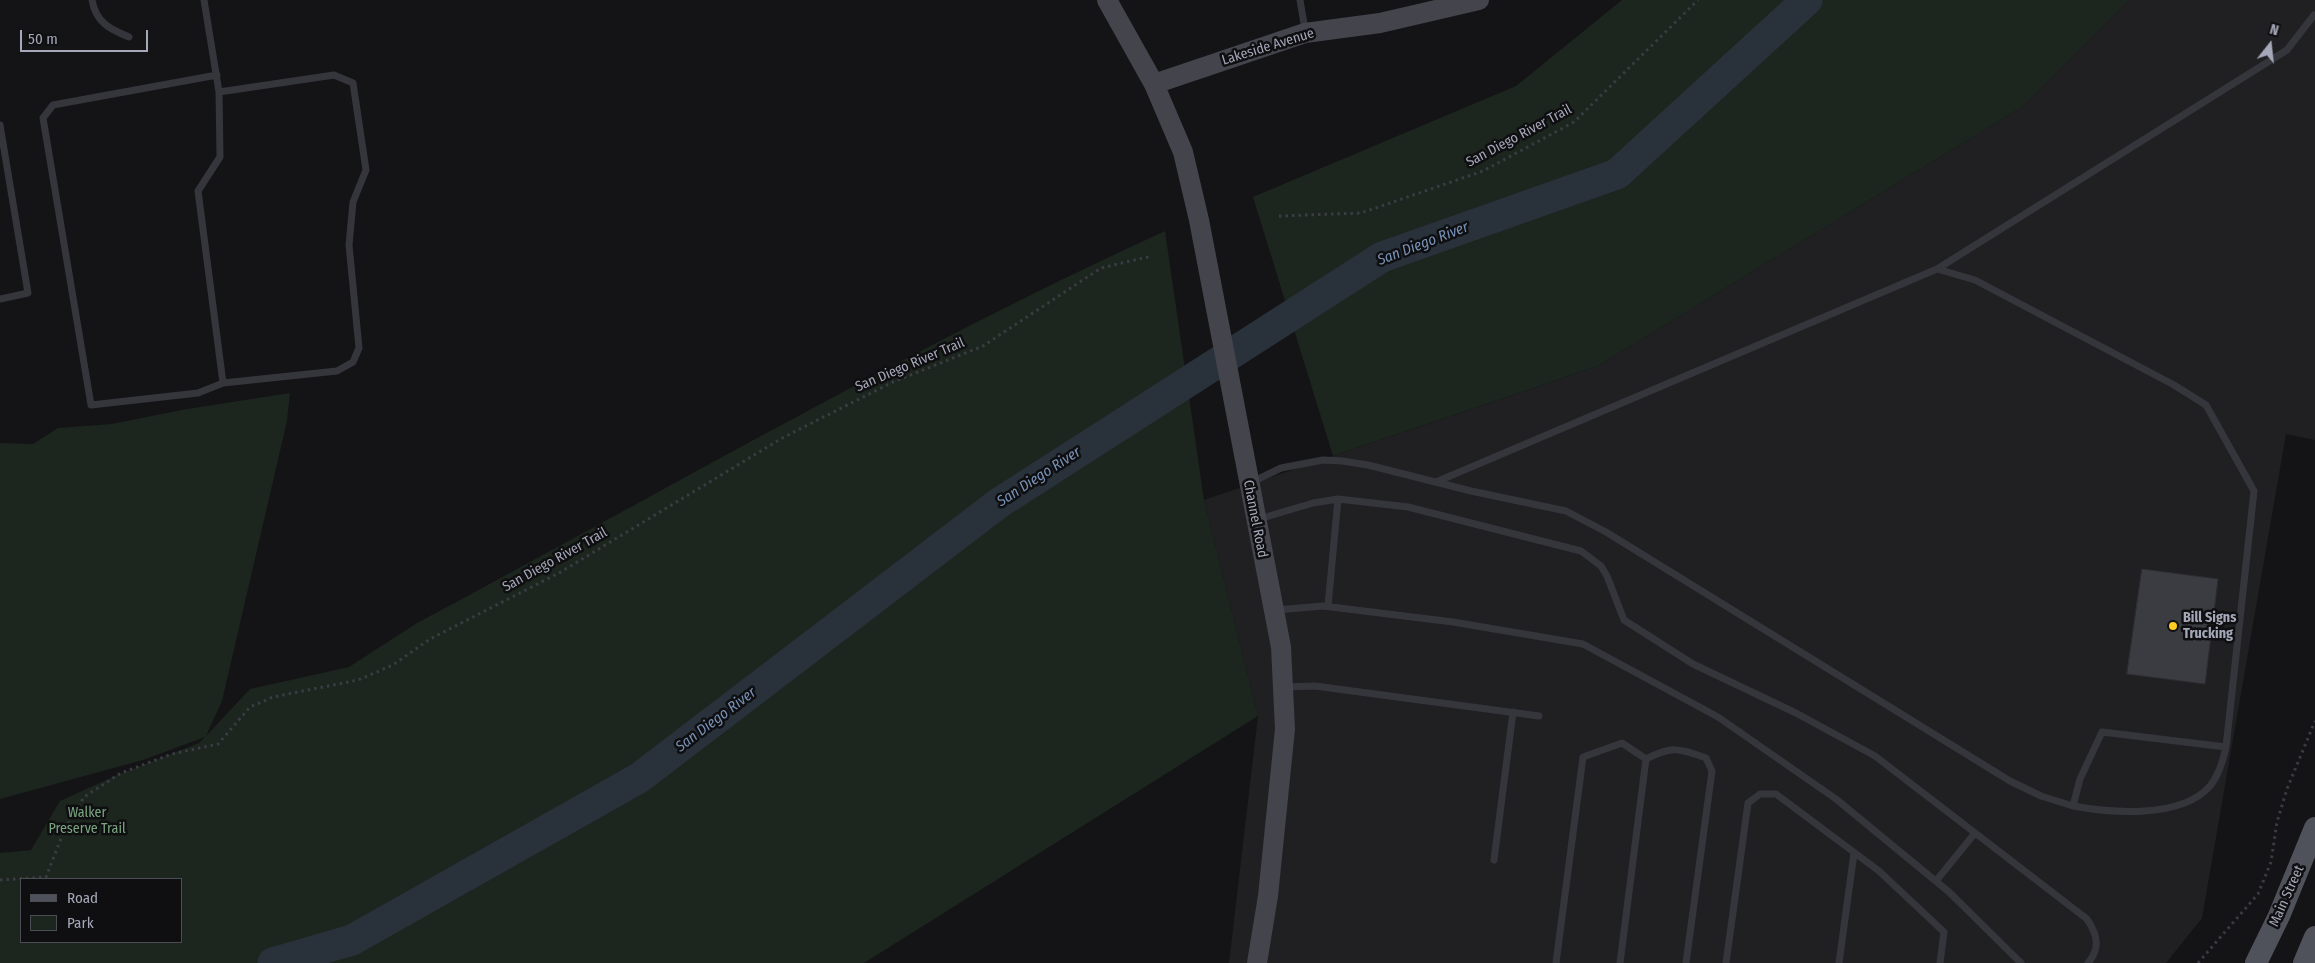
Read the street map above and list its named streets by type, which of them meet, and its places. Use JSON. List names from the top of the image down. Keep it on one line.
{"streets":{"main road":["Lakeside Avenue","Channel Road","Main Street"],"path":["San Diego River Trail"]},"crossings":[["Lakeside Avenue","Channel Road"]],"water":["San Diego River"],"parks":["Walker Preserve Trail"],"places":["Bill Signs Trucking"],"legend":["Road","Park"],"scale_bar":"50 m","north":"top"}
